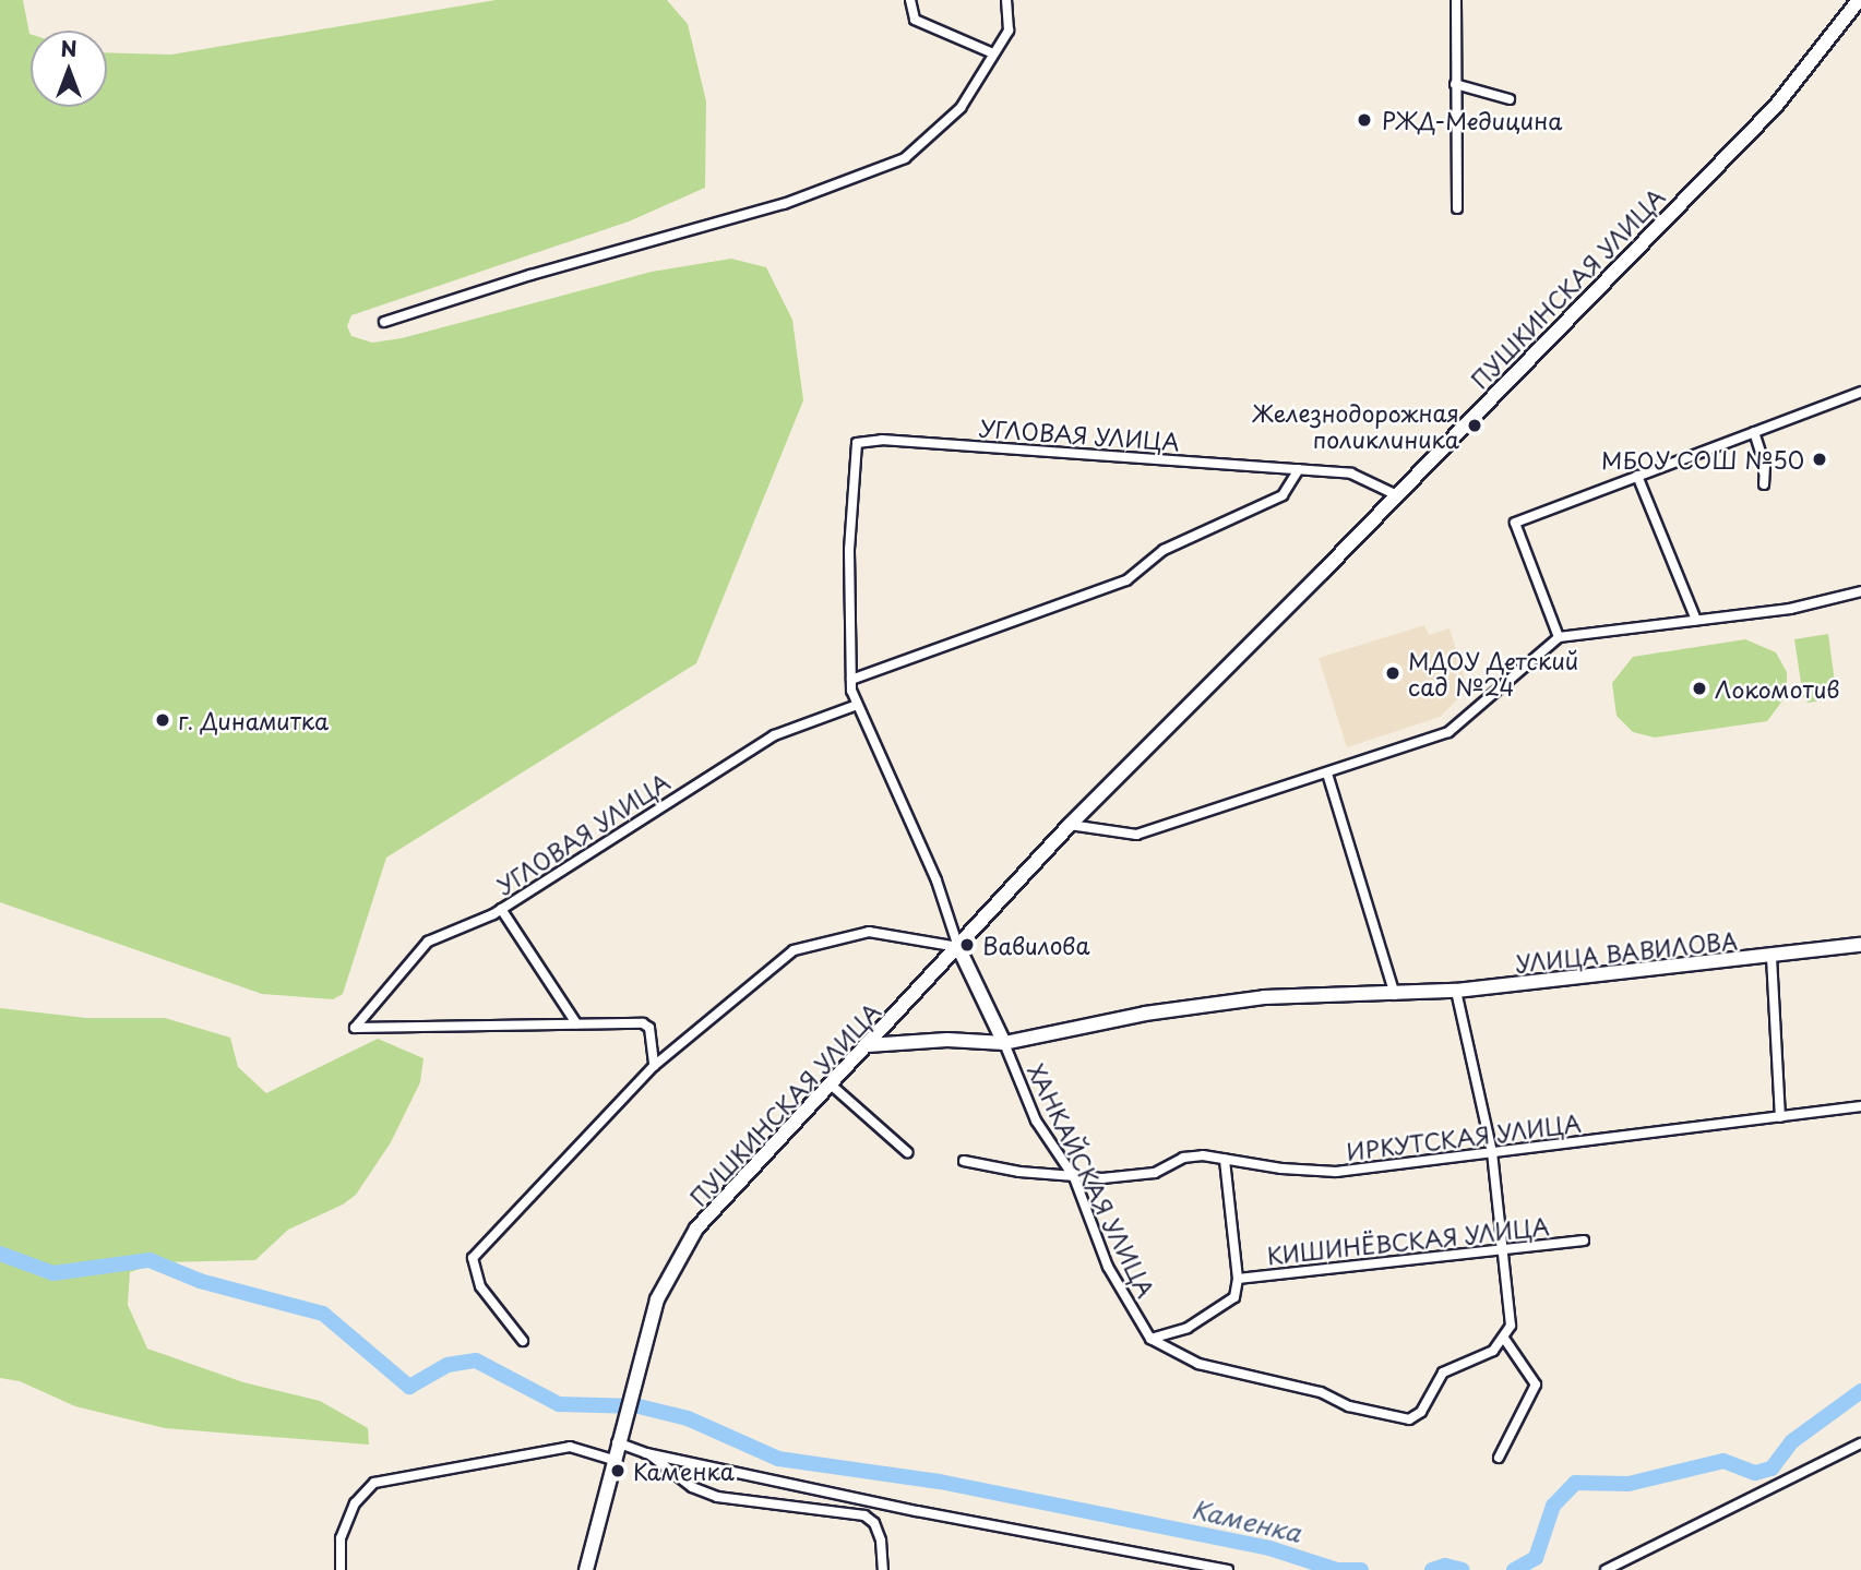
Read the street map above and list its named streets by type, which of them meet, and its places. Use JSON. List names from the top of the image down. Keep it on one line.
{"streets":{"main road":["ПУШКИНСКАЯ УЛИЦА","УЛИЦА ВАВИЛОВА"],"street":["УГЛОВАЯ УЛИЦА","ИРКУТСКАЯ УЛИЦА","ХАНКАЙСКАЯ УЛИЦА","КИШИНЁВСКАЯ УЛИЦА"]},"crossings":[["ПУШКИНСКАЯ УЛИЦА","УГЛОВАЯ УЛИЦА"],["ПУШКИНСКАЯ УЛИЦА","УЛИЦА ВАВИЛОВА"],["УЛИЦА ВАВИЛОВА","ХАНКАЙСКАЯ УЛИЦА"],["ИРКУТСКАЯ УЛИЦА","ХАНКАЙСКАЯ УЛИЦА"]],"water":["Каменка"],"places":["РЖД-Медицина","Железнодорожная поликлиника","МБОУ СОШ №50","МДОУ Детский сад №24","Локомотив","г. Динамитка","Вавилова","Каменка"],"north":"top"}
